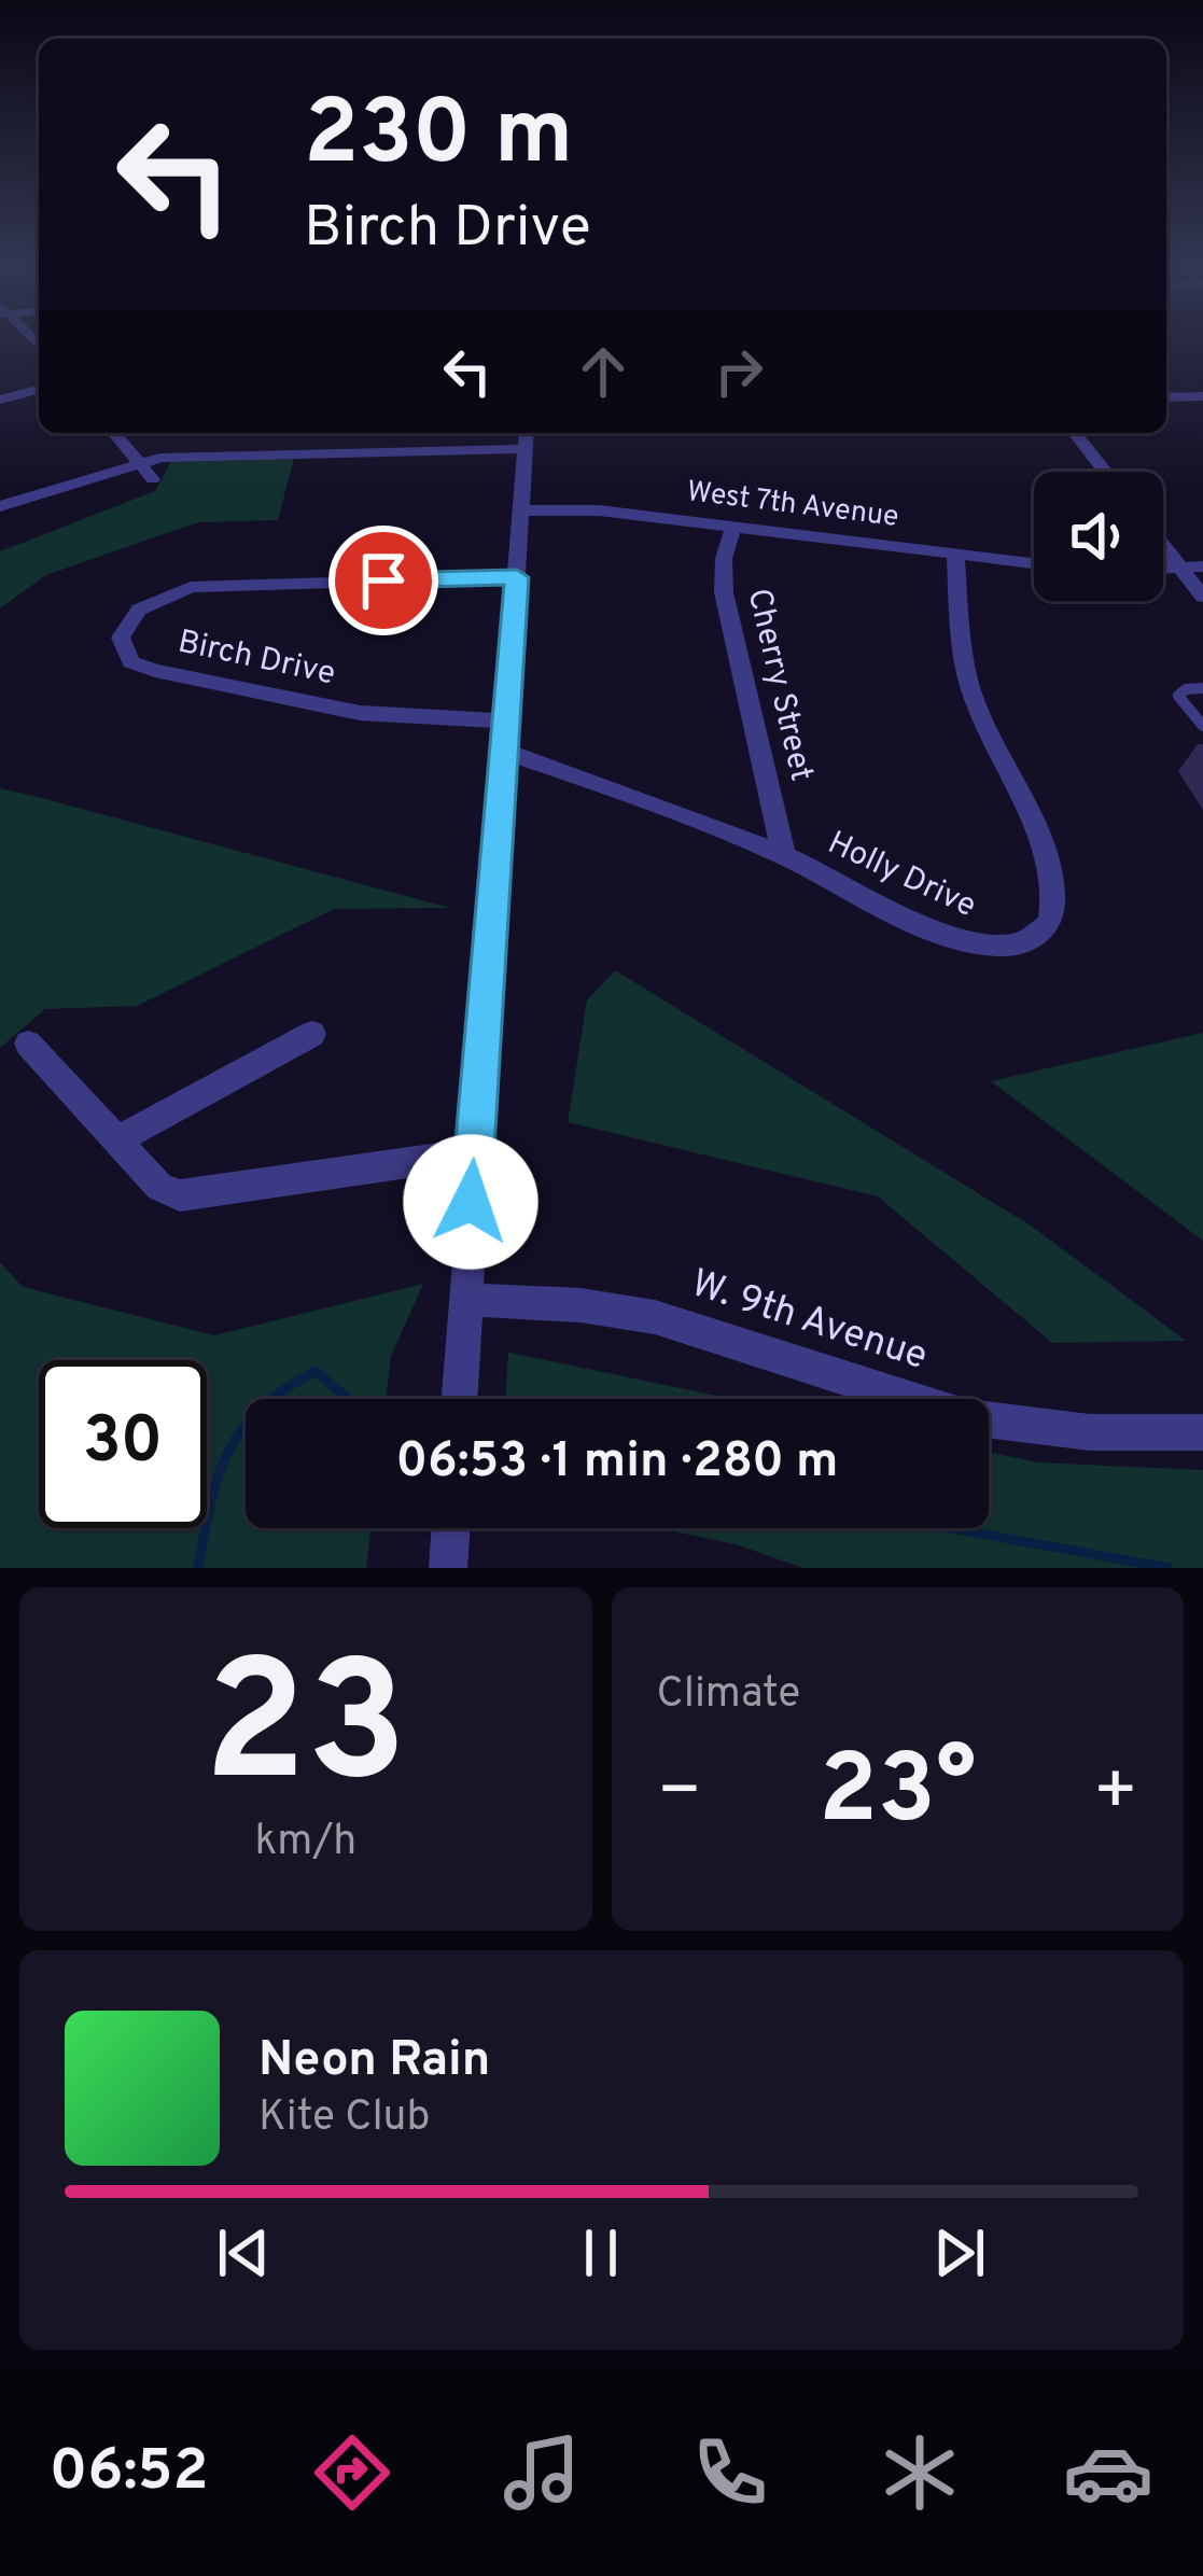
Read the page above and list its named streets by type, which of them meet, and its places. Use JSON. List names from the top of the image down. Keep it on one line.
{"streets":{"street":["West 7th Avenue","Birch Drive","Cherry Street","Holly Drive","W. 9th Avenue"]},"crossings":[["West 7th Avenue","Cherry Street"],["West 7th Avenue","Holly Drive"],["Cherry Street","Holly Drive"]],"page":{"turn":["230 m","Birch Drive"],"limit":"30","trip":"06:53 · 1 min · 280 m","tile":[["23","km/h"],"Climate"],"heat":["−","23°","+"],"song":["Neon Rain","Kite Club"],"tabs":"06:52"}}
